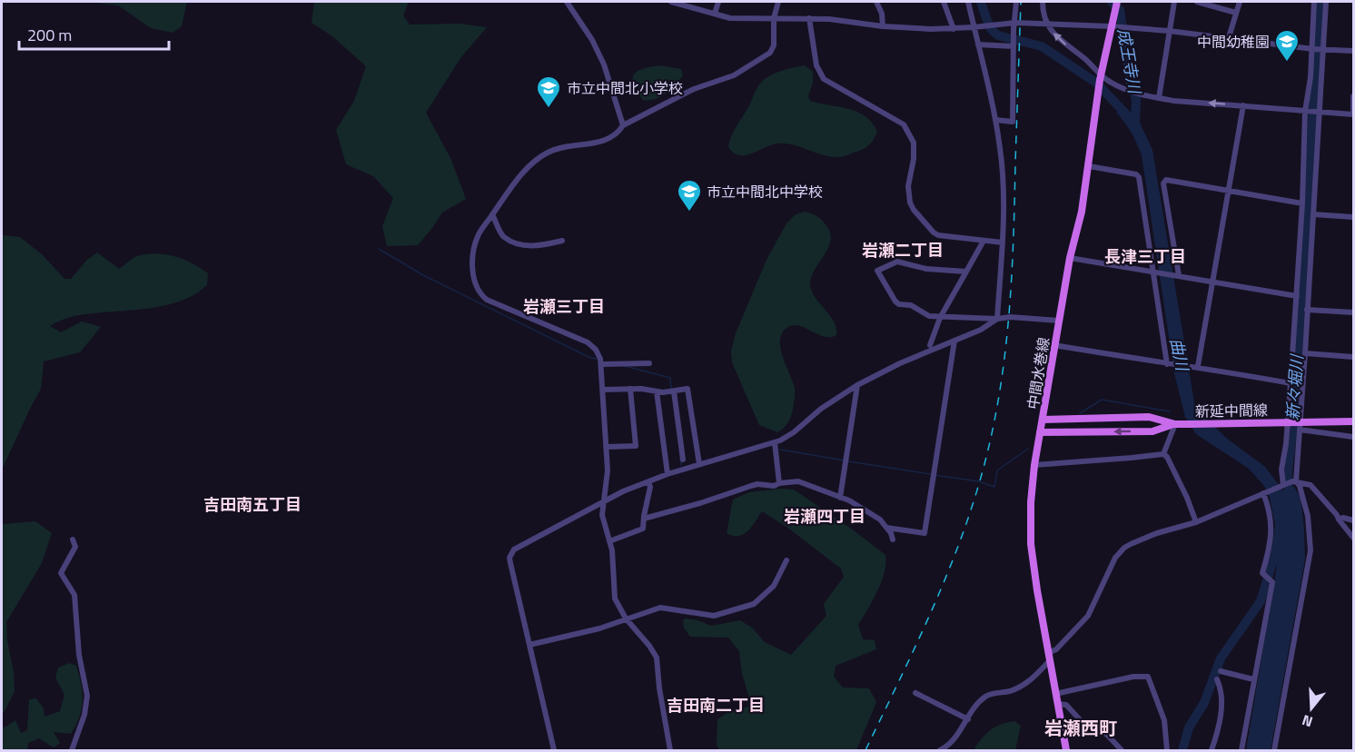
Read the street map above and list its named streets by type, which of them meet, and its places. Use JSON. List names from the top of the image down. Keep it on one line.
{"streets":{"main road":["中間水巻線","新延中間線"]},"crossings":[["中間水巻線","新延中間線"]],"districts":["岩瀬二丁目","長津三丁目","岩瀬三丁目","吉田南五丁目","岩瀬四丁目","吉田南二丁目","岩瀬西町"],"water":["成王寺川","曲川","新々堀川"],"places":{"school or university":["中間幼稚園","市立中間北小学校","市立中間北中学校"]},"scale_bar":"200 m","north":"bottom"}
